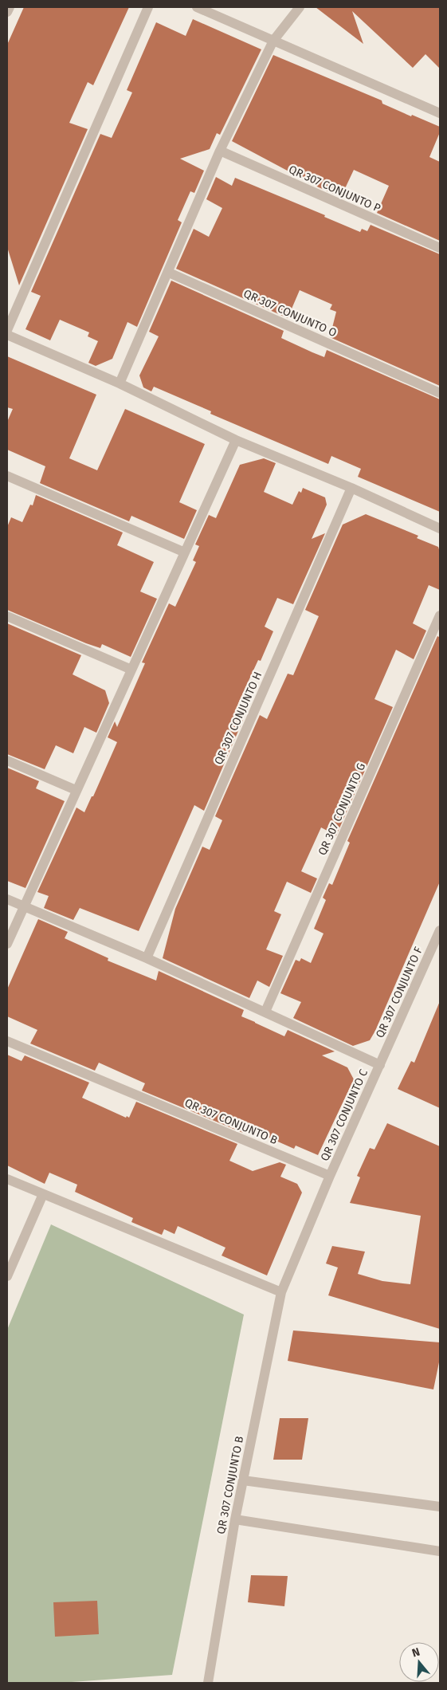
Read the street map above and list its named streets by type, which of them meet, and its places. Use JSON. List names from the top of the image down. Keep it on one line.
{"streets":{"street":["QR 307 CONJUNTO P","QR 307 CONJUNTO O","QR 307 CONJUNTO H","QR 307 CONJUNTO G","QR 307 CONJUNTO F","QR 307 CONJUNTO C","QR 307 CONJUNTO B"]},"crossings":[["QR 307 CONJUNTO F","QR 307 CONJUNTO C"],["QR 307 CONJUNTO C","QR 307 CONJUNTO B"]],"north":"top"}
